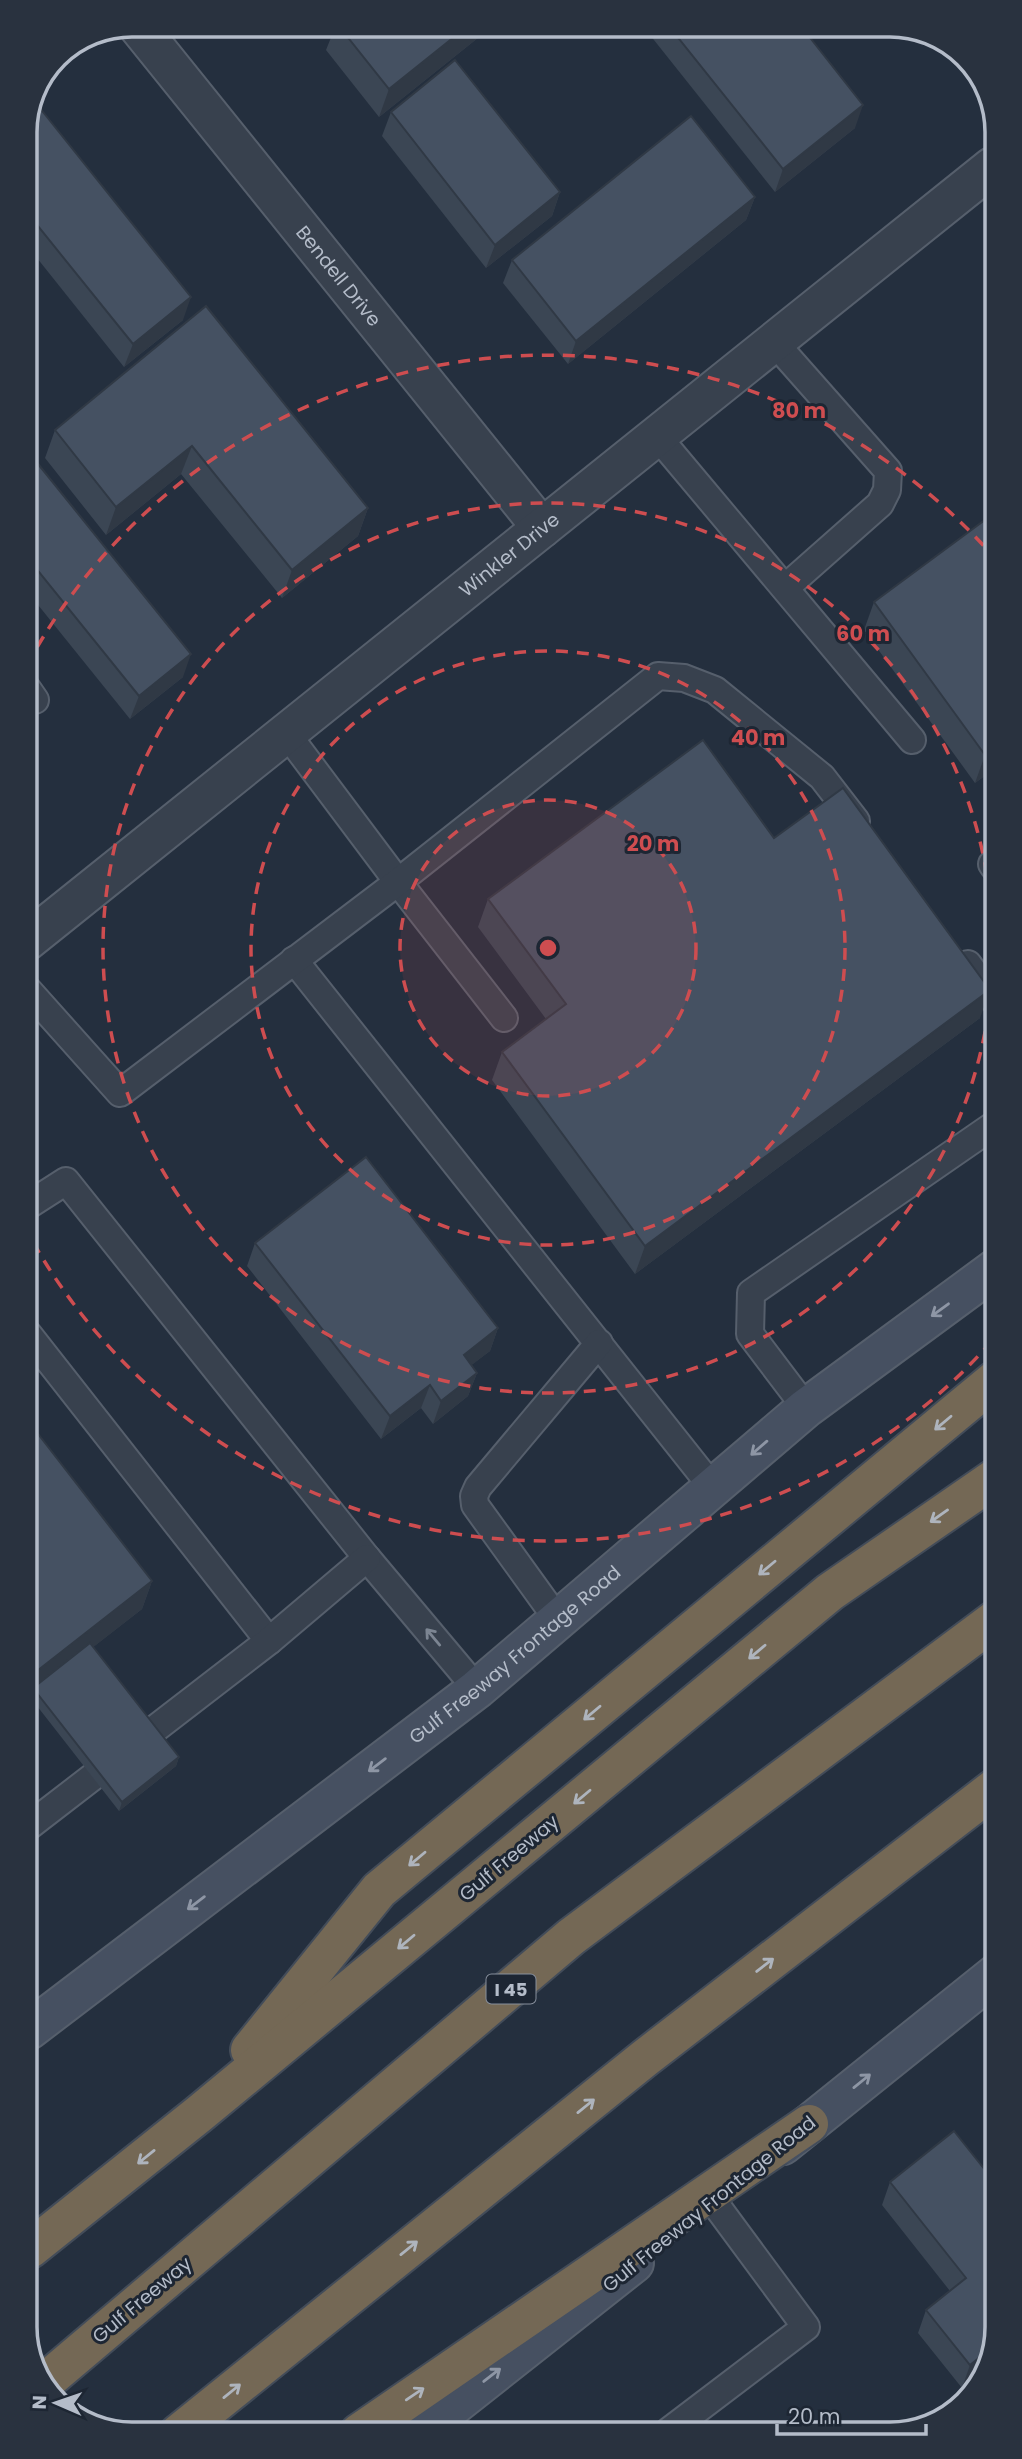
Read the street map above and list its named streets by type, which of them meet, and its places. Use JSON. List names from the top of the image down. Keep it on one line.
{"streets":{"highway":["Gulf Freeway","I 45"],"main road":["Gulf Freeway Frontage Road"],"street":["Bendell Drive","Winkler Drive"]},"crossings":[["Bendell Drive","Winkler Drive"]],"scale_bar":"20 m","north":"left","rings":["80 m","60 m","40 m","20 m"]}
